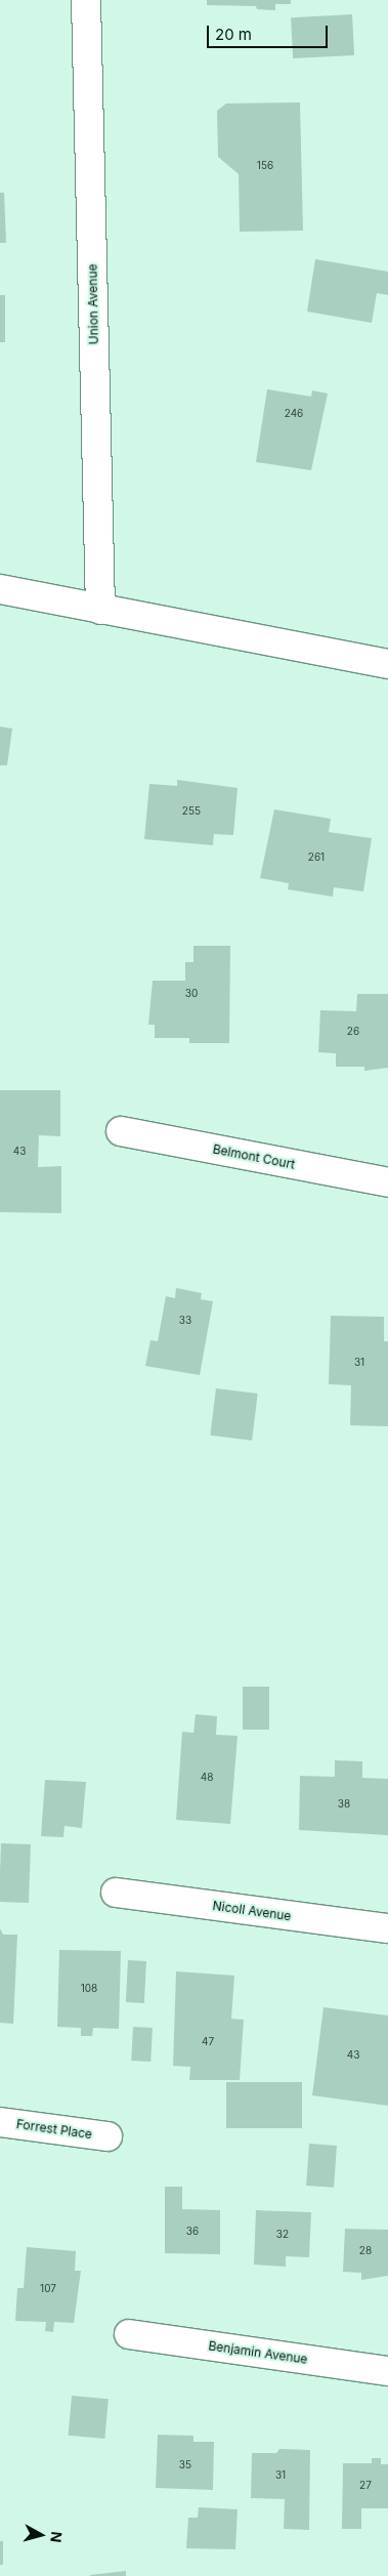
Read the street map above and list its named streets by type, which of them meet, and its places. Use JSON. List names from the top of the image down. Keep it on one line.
{"streets":{"street":["Union Avenue","Belmont Court","Nicoll Avenue","Forrest Place","Benjamin Avenue"]},"house_numbers":["156","246","255","261","30","26","43","33","31","48","38","108","47","43","36","32","28","107","35","31","27"],"scale_bar":"20 m","north":"right"}
